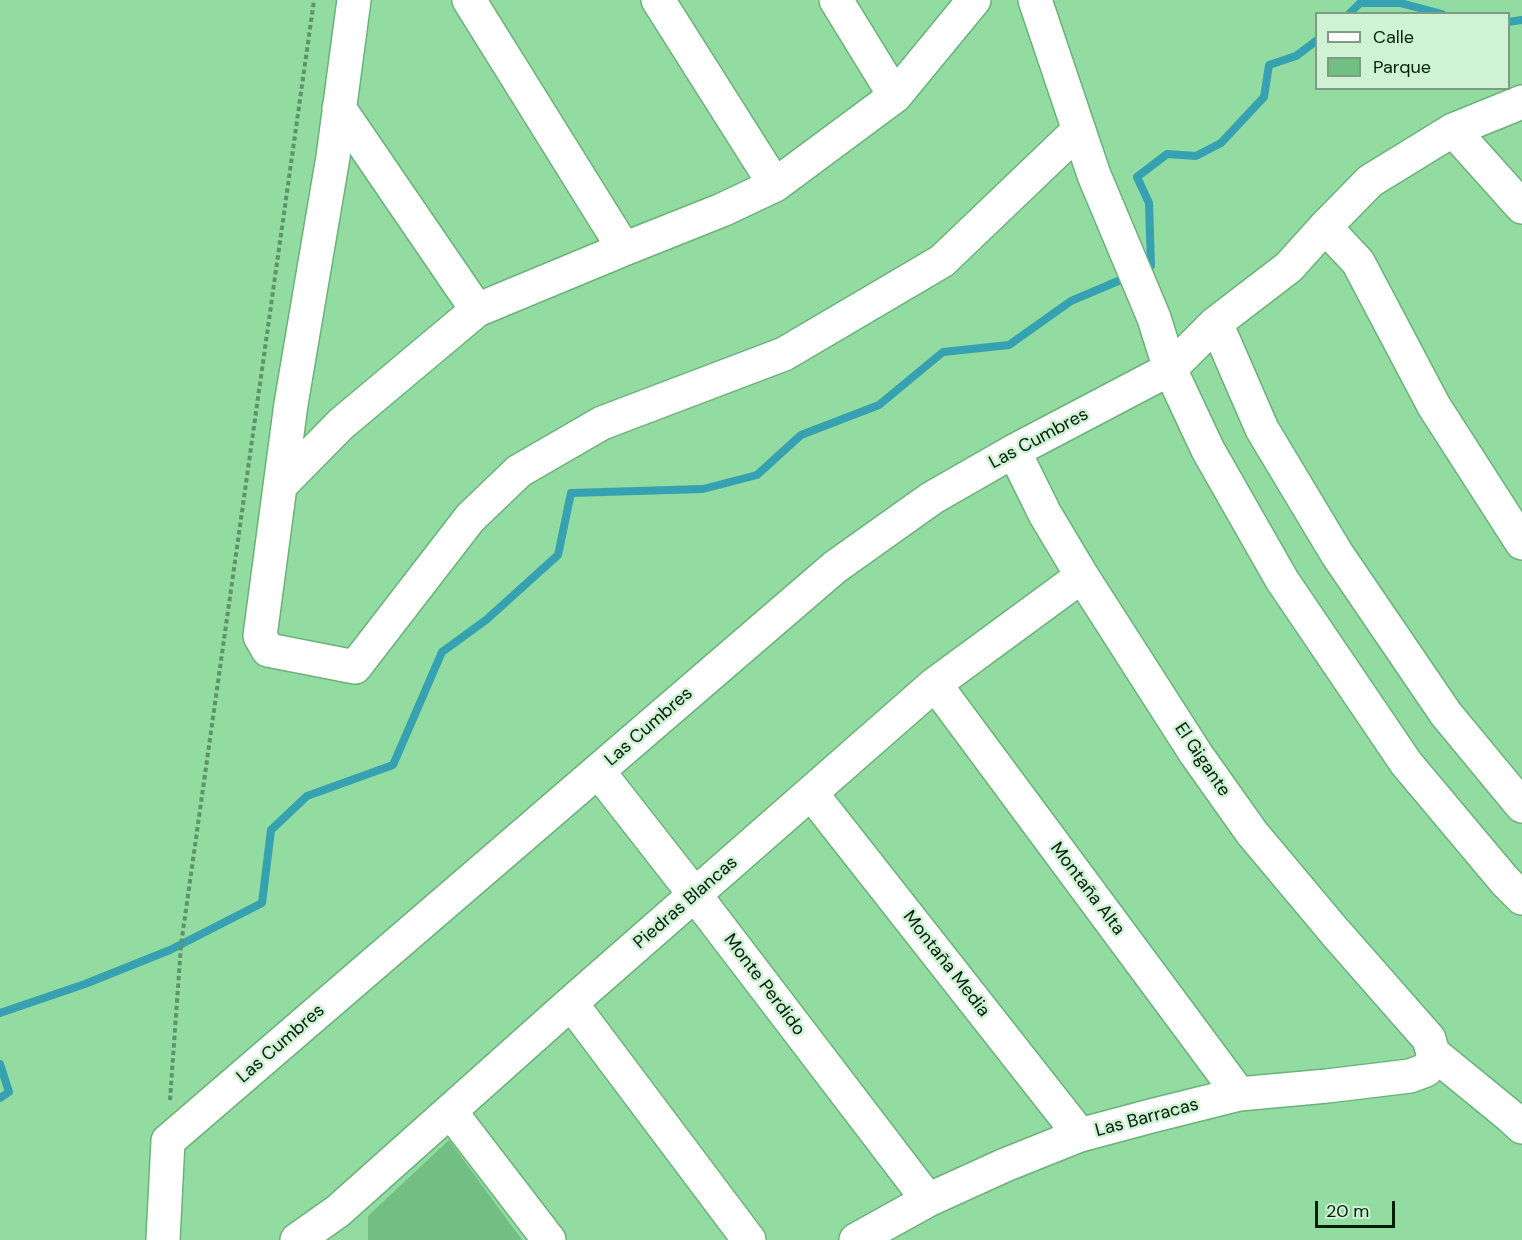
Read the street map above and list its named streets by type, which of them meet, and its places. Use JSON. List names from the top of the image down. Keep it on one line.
{"streets":{"street":["Las Cumbres","El Gigante","Montaña Alta","Piedras Blancas","Montaña Media","Monte Perdido","Las Barracas"]},"crossings":[["Las Cumbres","El Gigante"],["Las Cumbres","Monte Perdido"],["El Gigante","Piedras Blancas"],["El Gigante","Las Barracas"],["Montaña Alta","Piedras Blancas"],["Montaña Alta","Las Barracas"],["Piedras Blancas","Montaña Media"],["Piedras Blancas","Monte Perdido"],["Montaña Media","Las Barracas"],["Monte Perdido","Las Barracas"]],"legend":["Calle","Parque"],"scale_bar":"20 m"}
